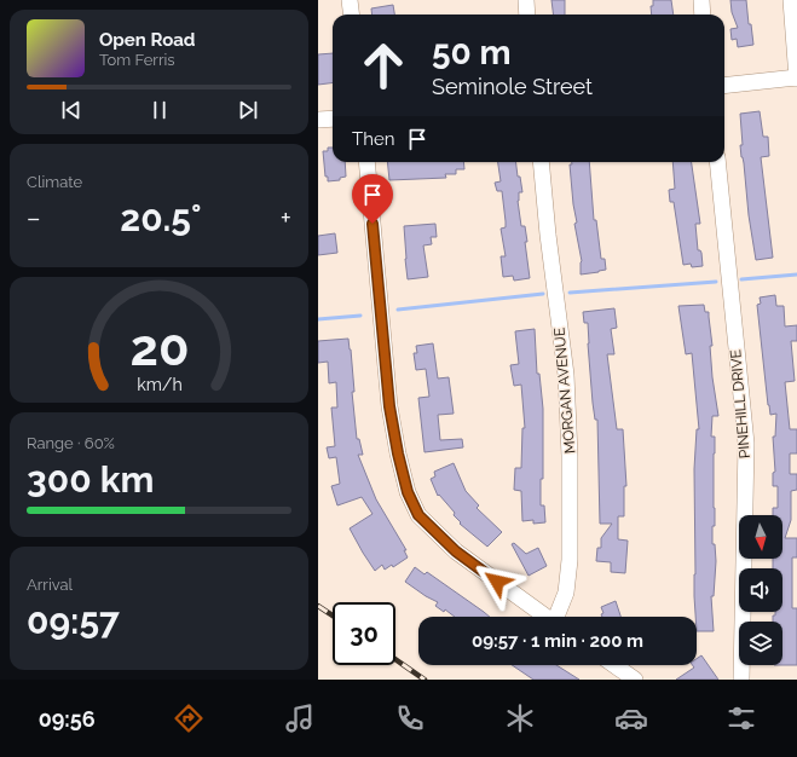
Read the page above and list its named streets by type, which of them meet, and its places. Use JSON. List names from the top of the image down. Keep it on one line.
{"streets":{"street":["MORGAN AVENUE","PINEHILL DRIVE"]},"north":"bottom","page":{"turn":["50 m","Seminole Street"],"song":["Open Road","Tom Ferris"],"then":"Then","tile":["Climate",["Range · 60%","300 km"],["Arrival","09:57"]],"heat":["−","20.5°","+"],"limit":"30","trip":"09:57 · 1 min · 200 m","tabs":"09:56","gauge":["20","km/h"]}}
